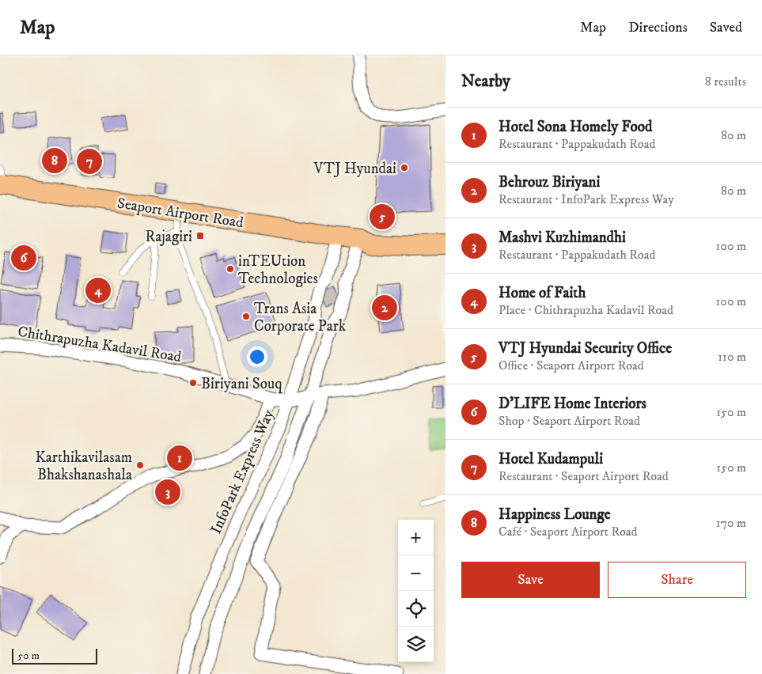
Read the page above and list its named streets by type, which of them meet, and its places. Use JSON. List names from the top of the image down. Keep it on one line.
{"streets":{"main road":["Seaport Airport Road"],"street":["Chithrapuzha Kadavil Road","InfoPark Express Way"]},"crossings":[["Seaport Airport Road","InfoPark Express Way"],["Chithrapuzha Kadavil Road","InfoPark Express Way"]],"places":{"other":["VTJ Hyundai","inTEUtion Technologies","Trans Asia Corporate Park","Biriyani Souq","Karthikavilasam Bhakshanashala"],"transit":["Rajagiri"]},"scale_bar":"50 m","page":{"header":"Map","nav":["Map","Directions","Saved"],"heading":["Nearby","8 results"],"list":[{"mark":"1","name":"Hotel Sona Homely Food","note":"Restaurant · Pappakudath Road","value":"80 m"},{"mark":"2","name":"Behrouz Biriyani","note":"Restaurant · InfoPark Express Way","value":"80 m"},{"mark":"3","name":"Mashvi Kuzhimandhi","note":"Restaurant · Pappakudath Road","value":"100 m"},{"mark":"4","name":"Home of Faith","note":"Place · Chithrapuzha Kadavil Road","value":"100 m"},{"mark":"5","name":"VTJ Hyundai Security Office","note":"Office · Seaport Airport Road","value":"110 m"},{"mark":"6","name":"D'LIFE Home Interiors","note":"Shop · Seaport Airport Road","value":"150 m"},{"mark":"7","name":"Hotel Kudampuli","note":"Restaurant · Seaport Airport Road","value":"150 m"},{"mark":"8","name":"Happiness Lounge","note":"Café · Seaport Airport Road","value":"170 m"}],"pins":["8","7","5","6","4","2","1","3"],"map_buttons":["+","−"],"buttons":["Save","Share"],"scale":"50 m"}}
